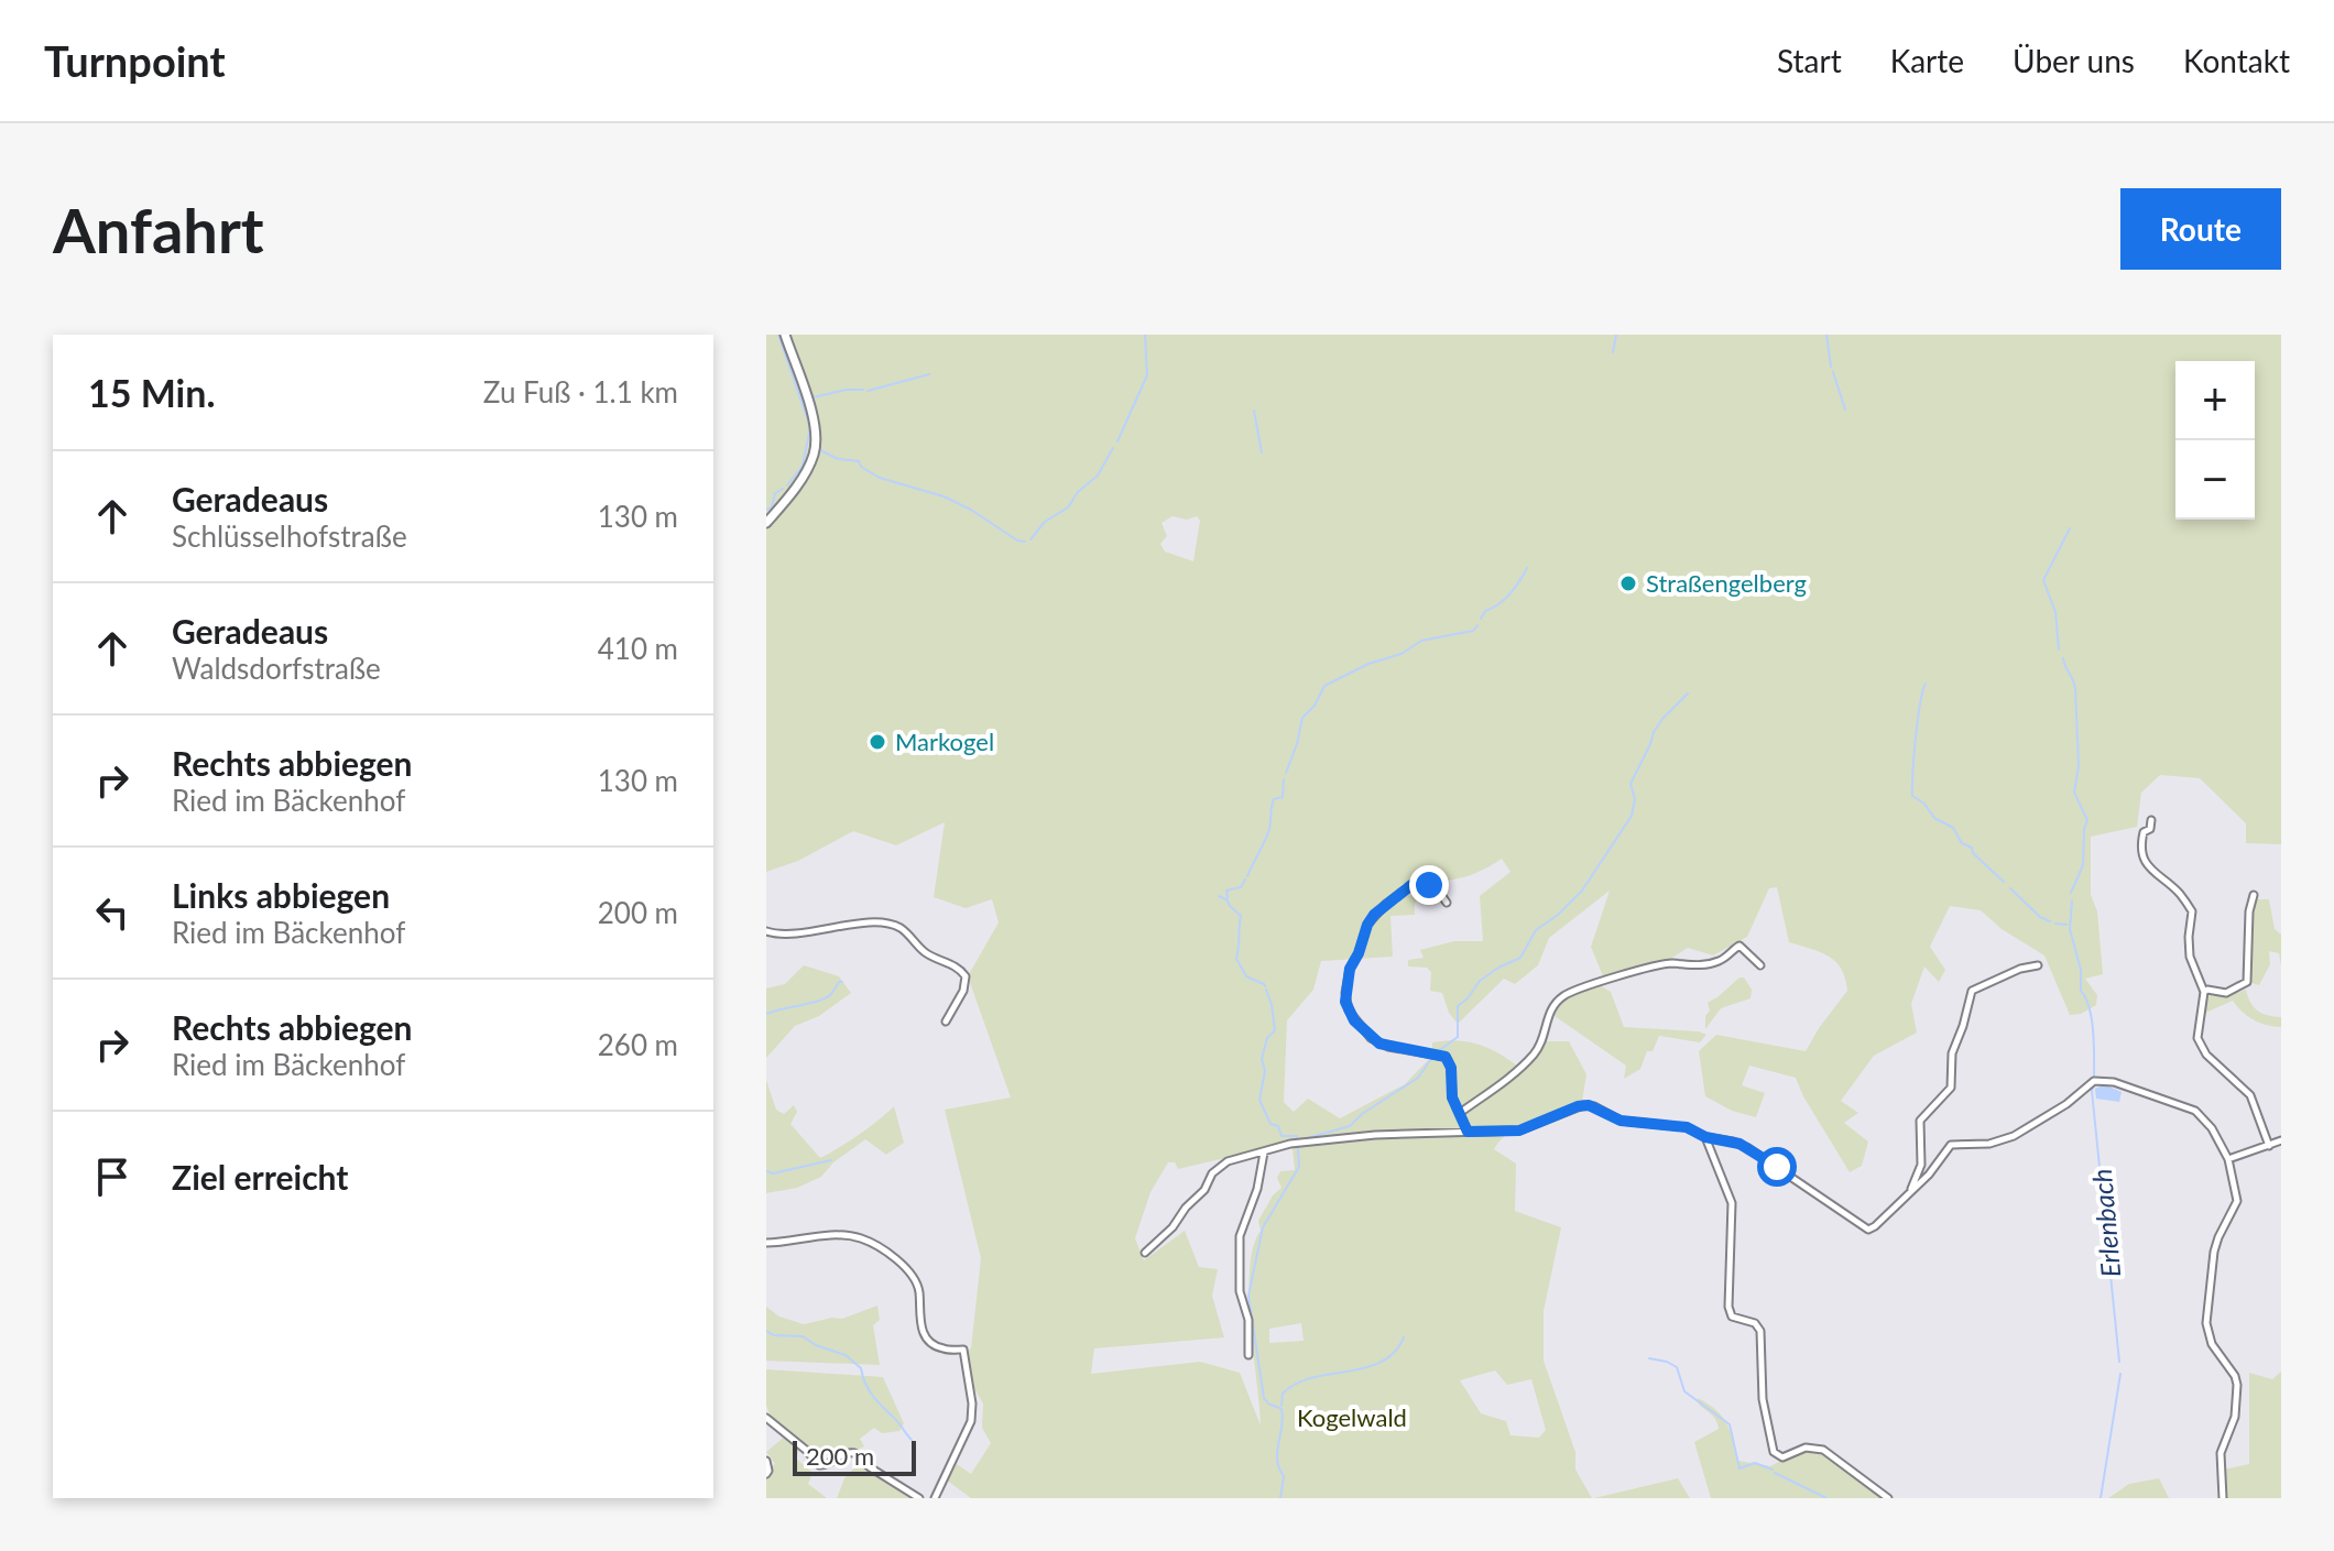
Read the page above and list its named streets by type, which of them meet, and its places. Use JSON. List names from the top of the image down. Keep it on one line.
{"water":["Erlenbach"],"parks":["Kogelwald"],"places":["Straßengelberg","Markogel"],"scale_bar":"200 m","page":{"header":"Turnpoint","nav":["Start","Karte","Über uns","Kontakt"],"buttons":"Route","title":"Anfahrt","heading":["15 Min.","Zu Fuß · 1.1 km"],"map_buttons":["+","−"],"list":[["Geradeaus","Schlüsselhofstraße","130 m"],["Geradeaus","Waldsdorfstraße","410 m"],["Rechts abbiegen","Ried im Bäckenhof","130 m"],["Links abbiegen","Ried im Bäckenhof","200 m"],["Rechts abbiegen","Ried im Bäckenhof","260 m"],"Ziel erreicht"],"scale":"200 m"}}
